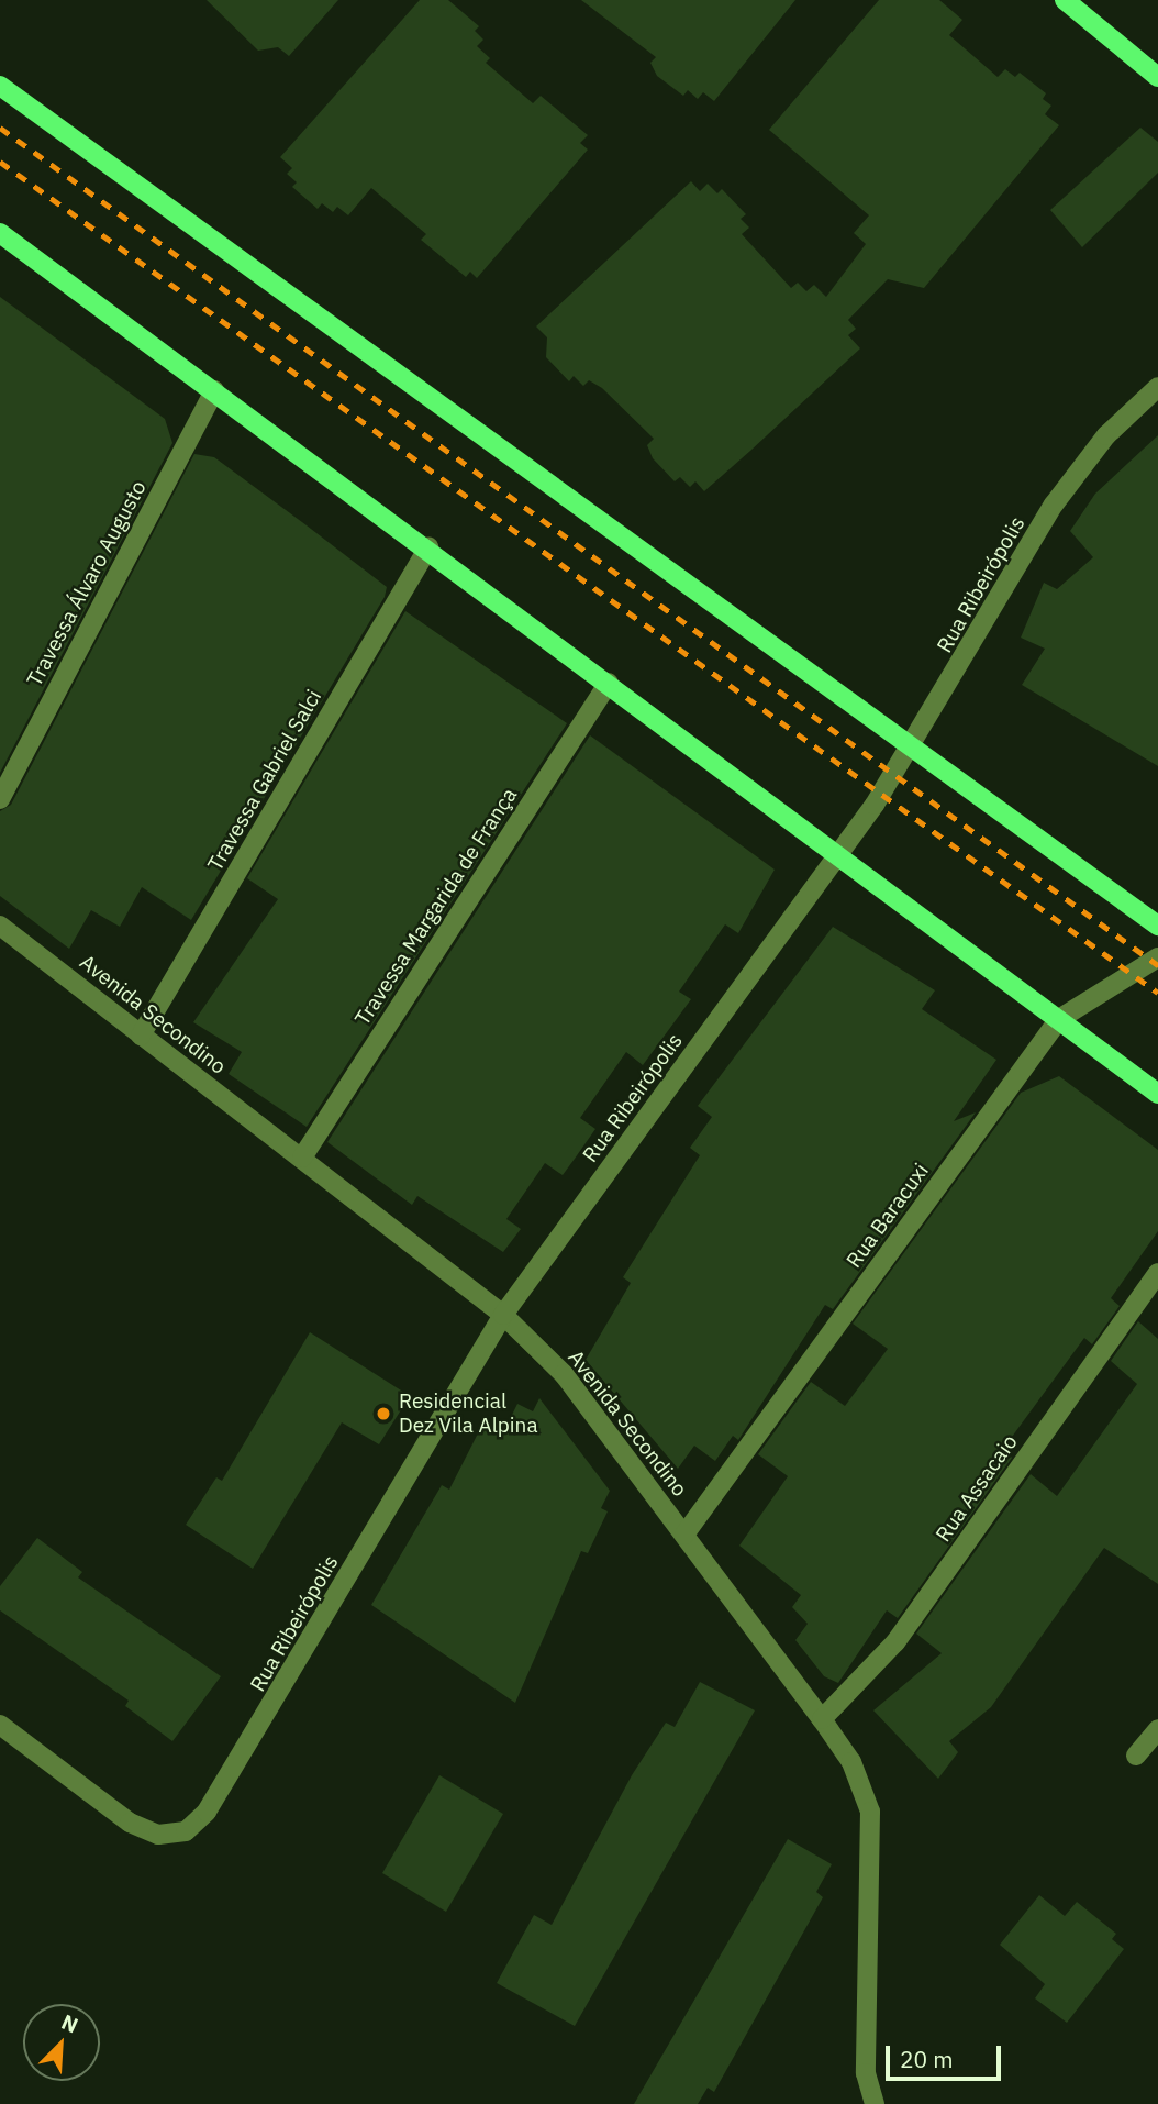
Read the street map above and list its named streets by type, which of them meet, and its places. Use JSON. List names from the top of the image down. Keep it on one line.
{"streets":{"street":["Travessa Álvaro Augusto","Rua Ribeirópolis","Travessa Gabriel Salci","Travessa Margarida de França","Avenida Secondino","Rua Baracuxi","Rua Assacaio"]},"crossings":[["Rua Ribeirópolis","Avenida Secondino"],["Travessa Gabriel Salci","Avenida Secondino"],["Travessa Margarida de França","Avenida Secondino"],["Avenida Secondino","Rua Baracuxi"],["Avenida Secondino","Rua Assacaio"]],"places":["Residencial Dez Vila Alpina"],"scale_bar":"20 m","north":"top right"}
